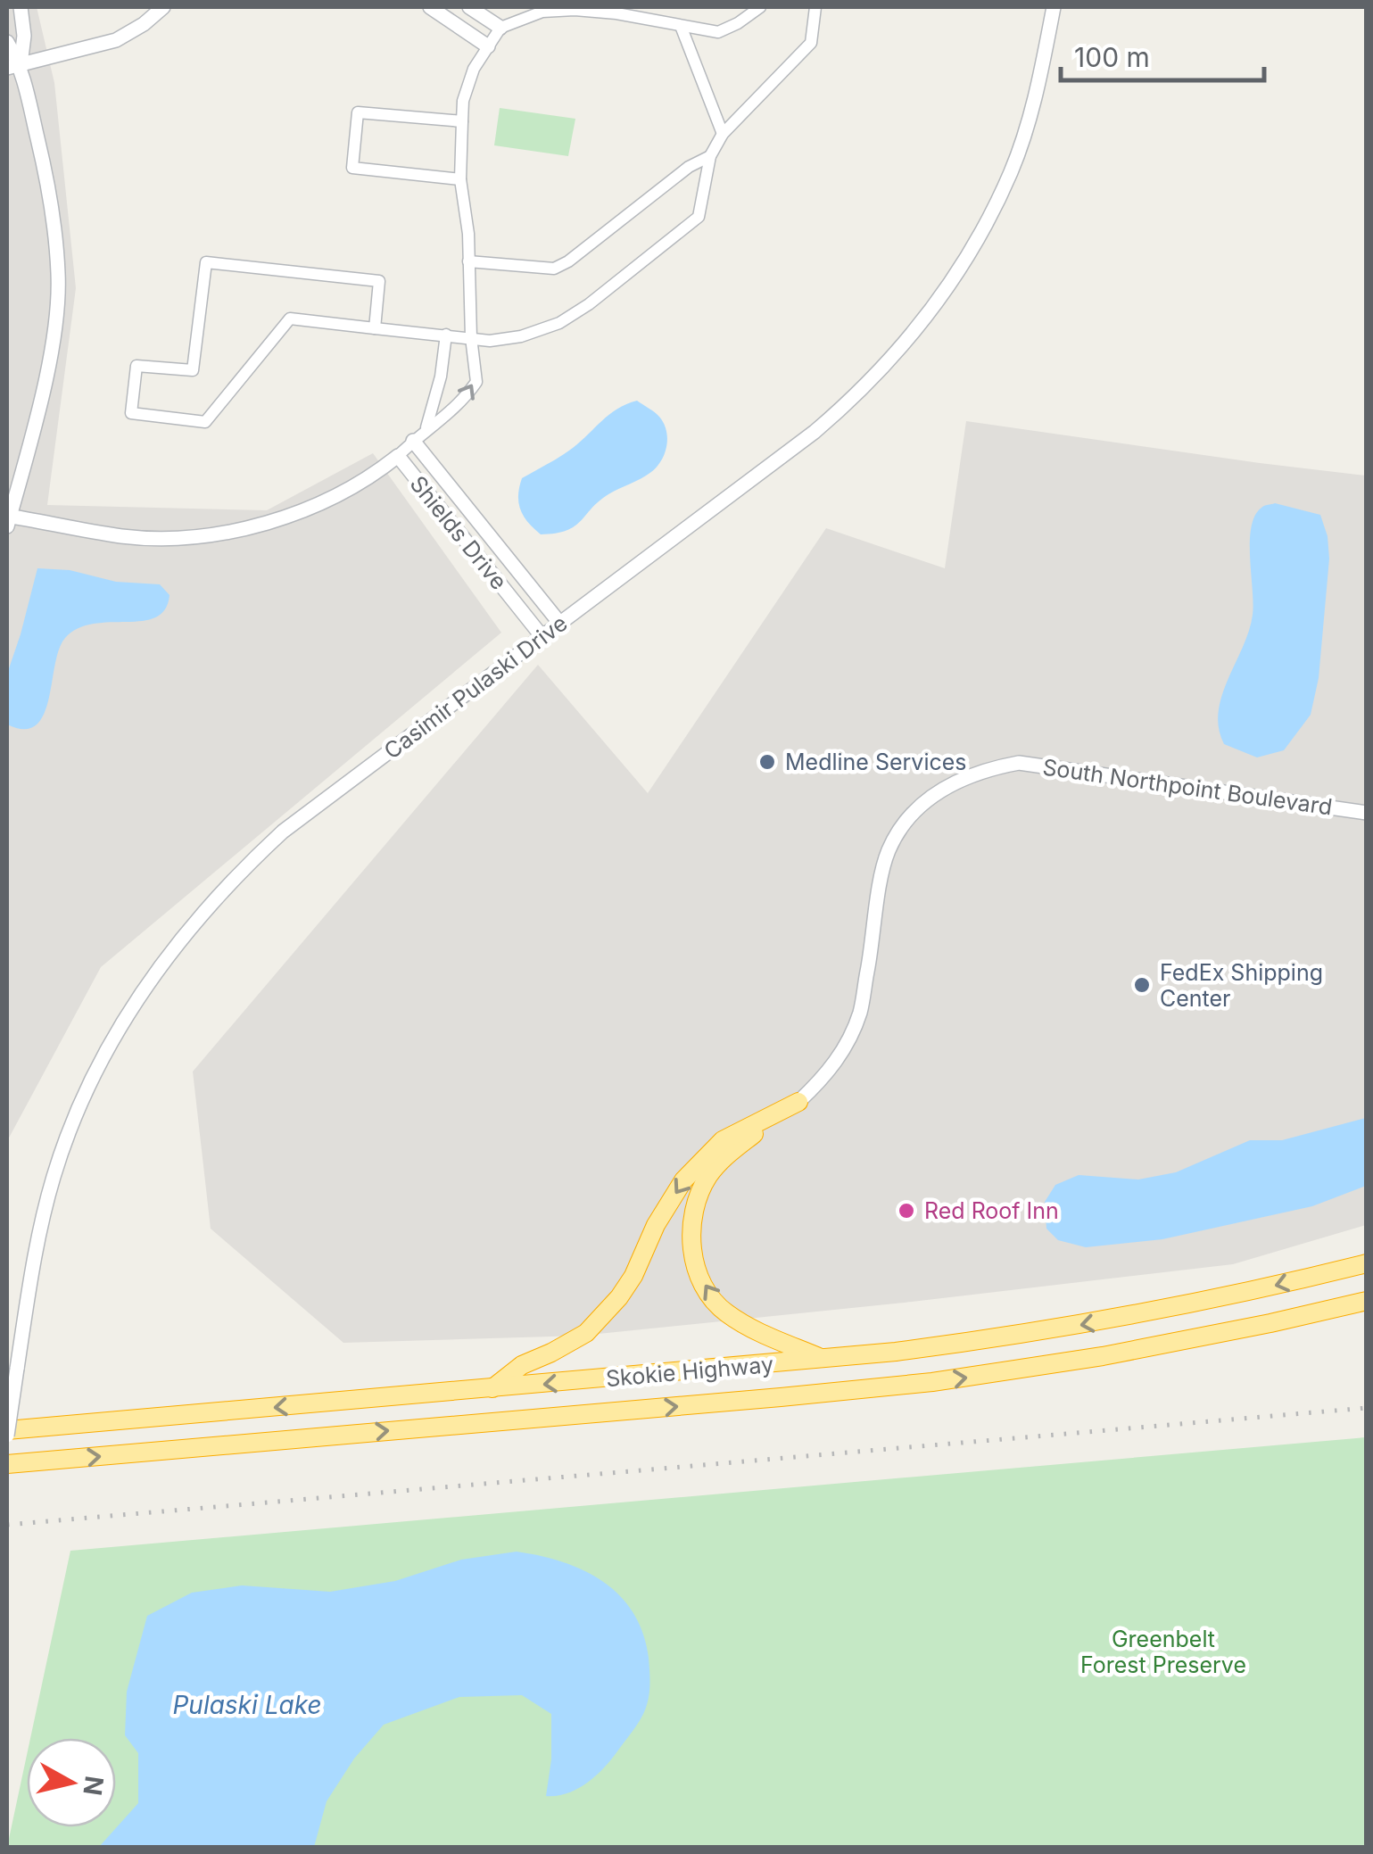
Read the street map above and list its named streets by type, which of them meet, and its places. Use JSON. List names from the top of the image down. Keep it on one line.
{"streets":{"highway":["Skokie Highway"],"street":["Shields Drive","Casimir Pulaski Drive","South Northpoint Boulevard"]},"crossings":[["Shields Drive","Casimir Pulaski Drive"],["Casimir Pulaski Drive","Skokie Highway"]],"water":["Pulaski Lake"],"parks":["Greenbelt Forest Preserve"],"places":["Medline Services","FedEx Shipping Center","Red Roof Inn"],"scale_bar":"100 m","north":"right"}
